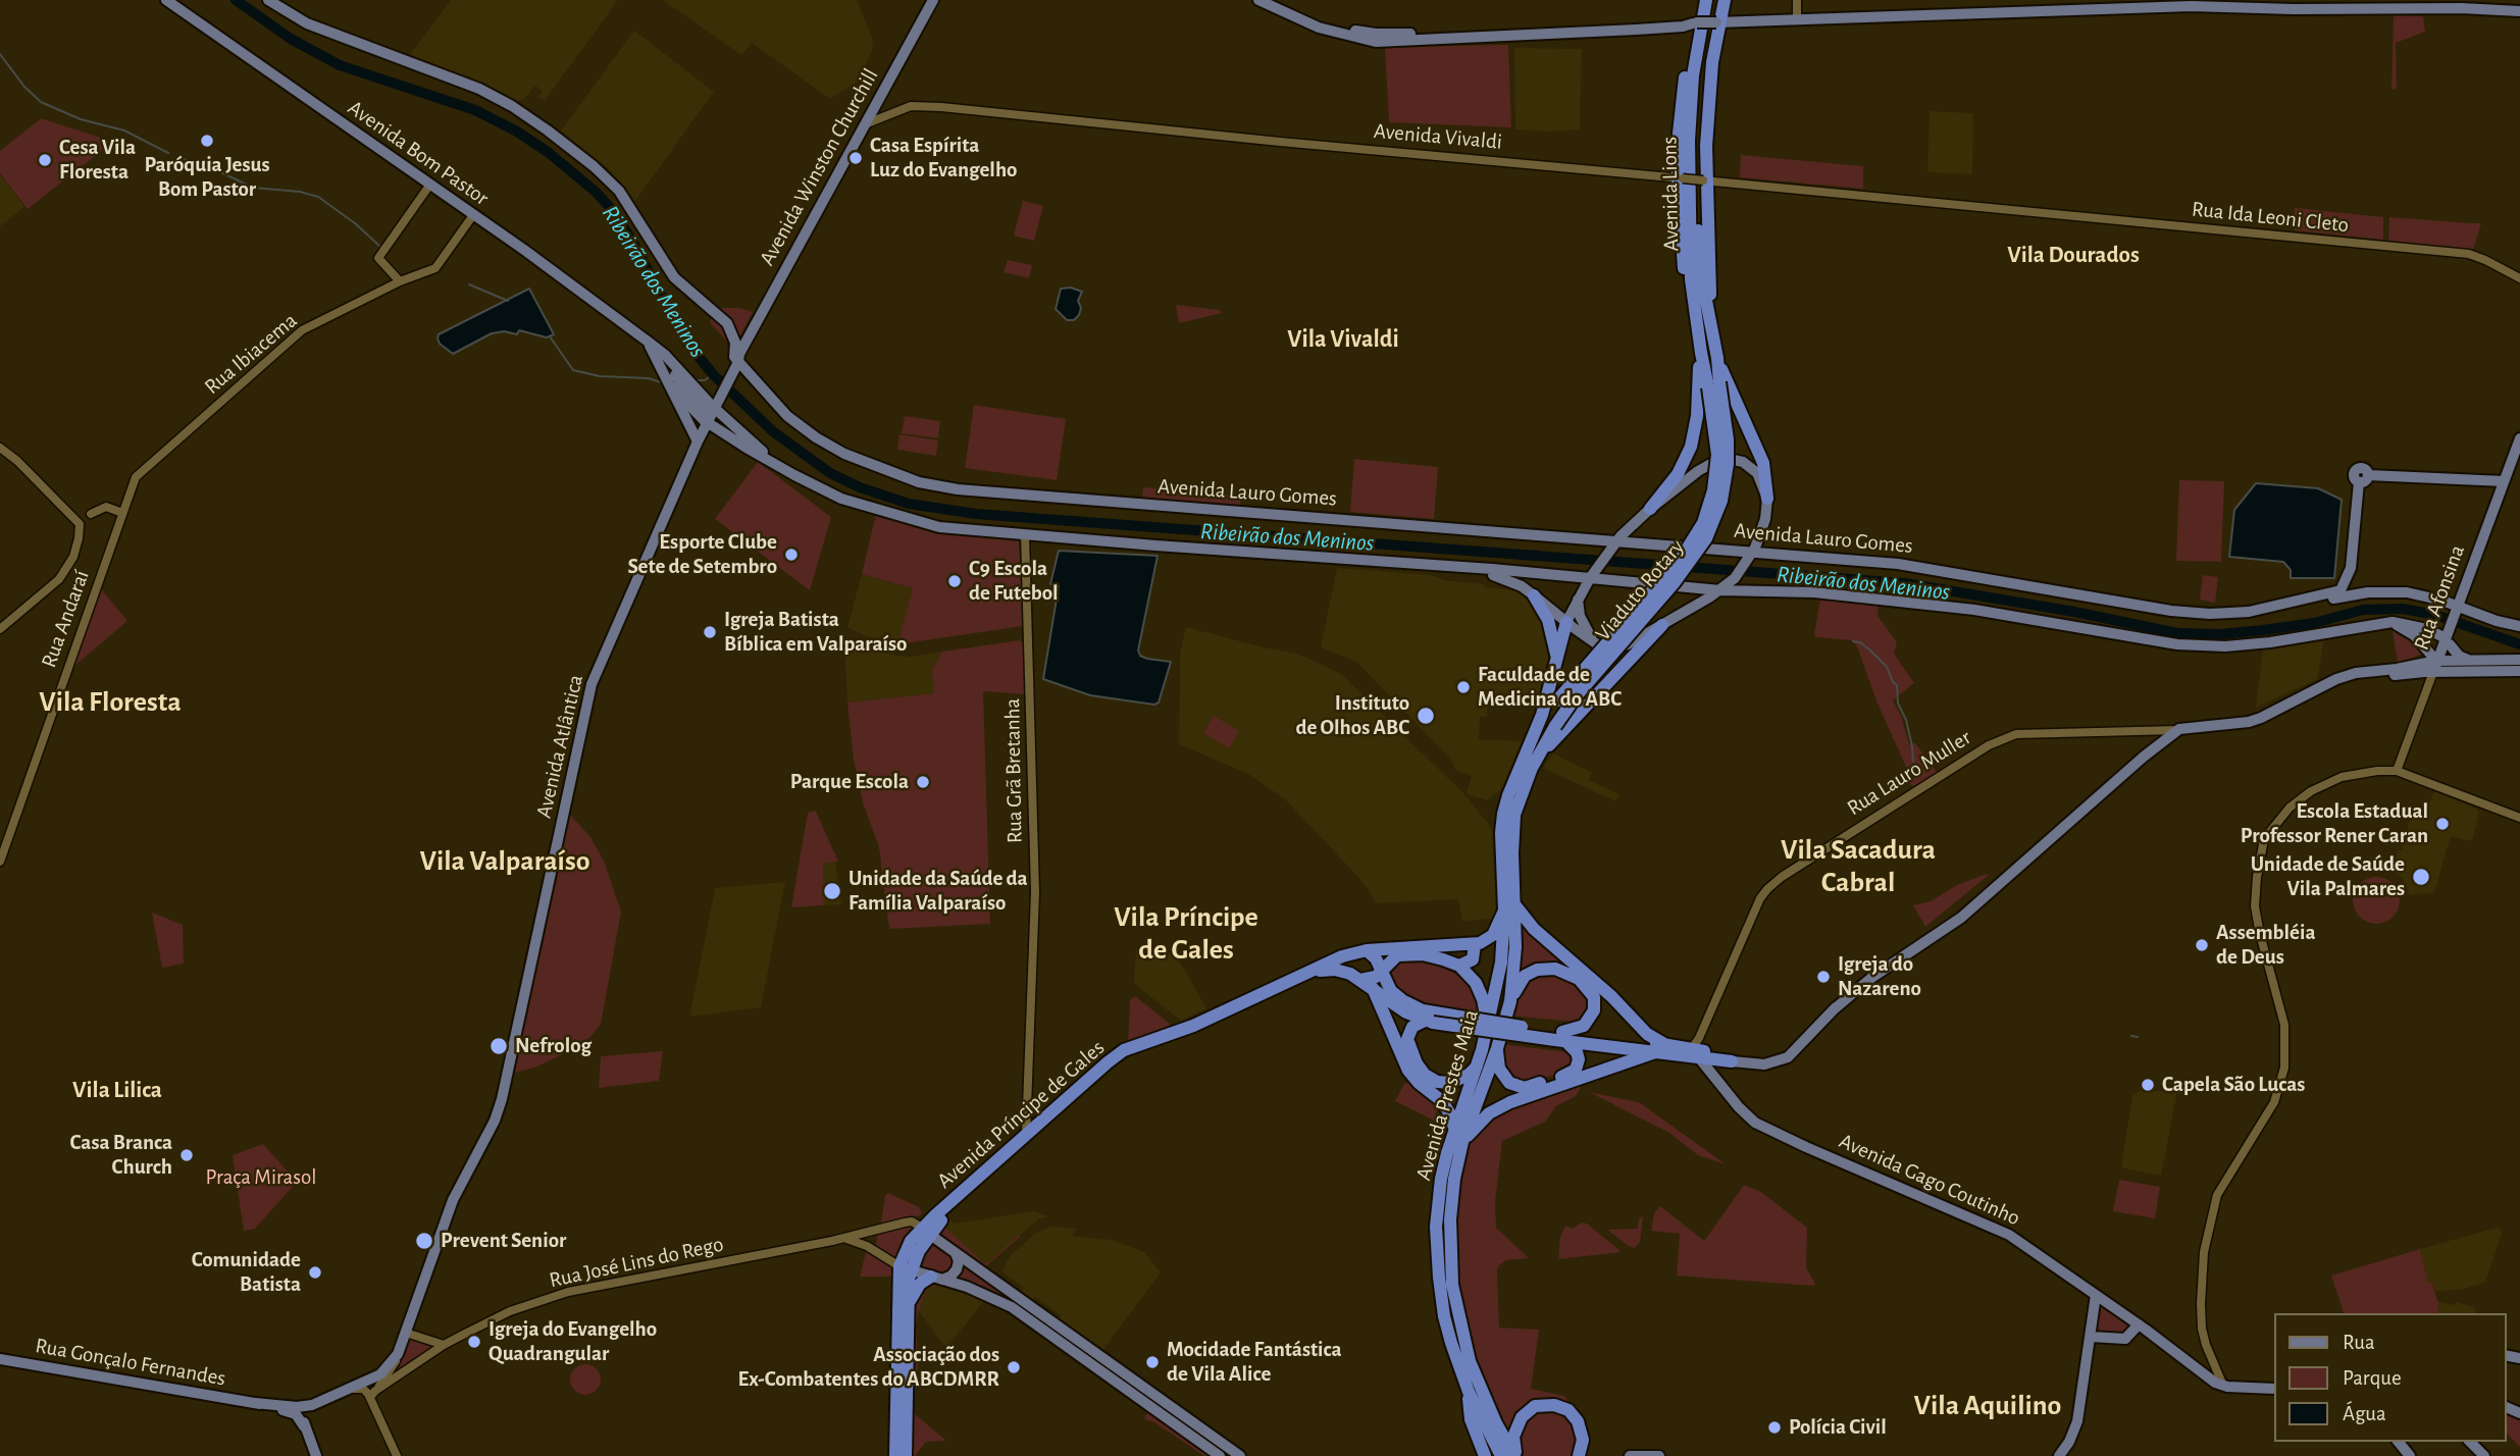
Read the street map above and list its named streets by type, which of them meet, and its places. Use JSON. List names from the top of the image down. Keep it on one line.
{"streets":{"highway":["Avenida Lions","Viaduto Rotary","Avenida Prestes Maia","Avenida Príncipe de Gales"],"main road":["Avenida Bom Pastor","Avenida Winston Churchill","Avenida Lauro Gomes","Rua Afonsina","Avenida Atlântica","Rua Lauro Muller","Avenida Gago Coutinho","Rua Gonçalo Fernandes"],"street":["Avenida Vivaldi","Rua Ida Leoni Cleto","Rua Ibiacema","Rua Andaraí","Rua Grã Bretanha","Rua José Lins do Rego"]},"crossings":[["Avenida Vivaldi","Avenida Winston Churchill"],["Avenida Vivaldi","Rua Ida Leoni Cleto"],["Avenida Bom Pastor","Rua Ibiacema"],["Avenida Bom Pastor","Avenida Atlântica"],["Avenida Winston Churchill","Avenida Lauro Gomes"],["Avenida Winston Churchill","Avenida Atlântica"],["Avenida Lions","Viaduto Rotary"],["Rua Ibiacema","Rua Andaraí"],["Avenida Lauro Gomes","Rua Afonsina"],["Avenida Lauro Gomes","Avenida Atlântica"],["Viaduto Rotary","Avenida Prestes Maia"],["Rua Afonsina","Rua Lauro Muller"],["Avenida Atlântica","Rua José Lins do Rego"],["Avenida Atlântica","Rua Gonçalo Fernandes"],["Rua Grã Bretanha","Avenida Príncipe de Gales"],["Rua Lauro Muller","Avenida Gago Coutinho"],["Avenida Príncipe de Gales","Rua José Lins do Rego"]],"districts":["Vila Dourados","Vila Vivaldi","Vila Floresta","Vila Sacadura Cabral","Vila Valparaíso","Vila Príncipe de Gales","Vila Lilica","Vila Aquilino"],"water":["Ribeirão dos Meninos"],"parks":["Praça Mirasol"],"places":["Paróquia Jesus Bom Pastor","Casa Espírita Luz do Evangelho","Cesa Vila Floresta","Esporte Clube Sete de Setembro","C9 Escola de Futebol","Igreja Batista Bíblica em Valparaíso","Faculdade de Medicina do ABC","Instituto de Olhos ABC","Parque Escola","Escola Estadual Professor Rener Caran","Unidade de Saúde Vila Palmares","Unidade da Saúde da Família Valparaíso","Assembléia de Deus","Igreja do Nazareno","Nefrolog","Capela São Lucas","Casa Branca Church","Prevent Senior","Comunidade Batista","Igreja do Evangelho Quadrangular","Mocidade Fantástica de Vila Alice","Associação dos Ex-Combatentes do ABCDMRR","Polícia Civil"],"legend":["Rua","Parque","Água"]}
